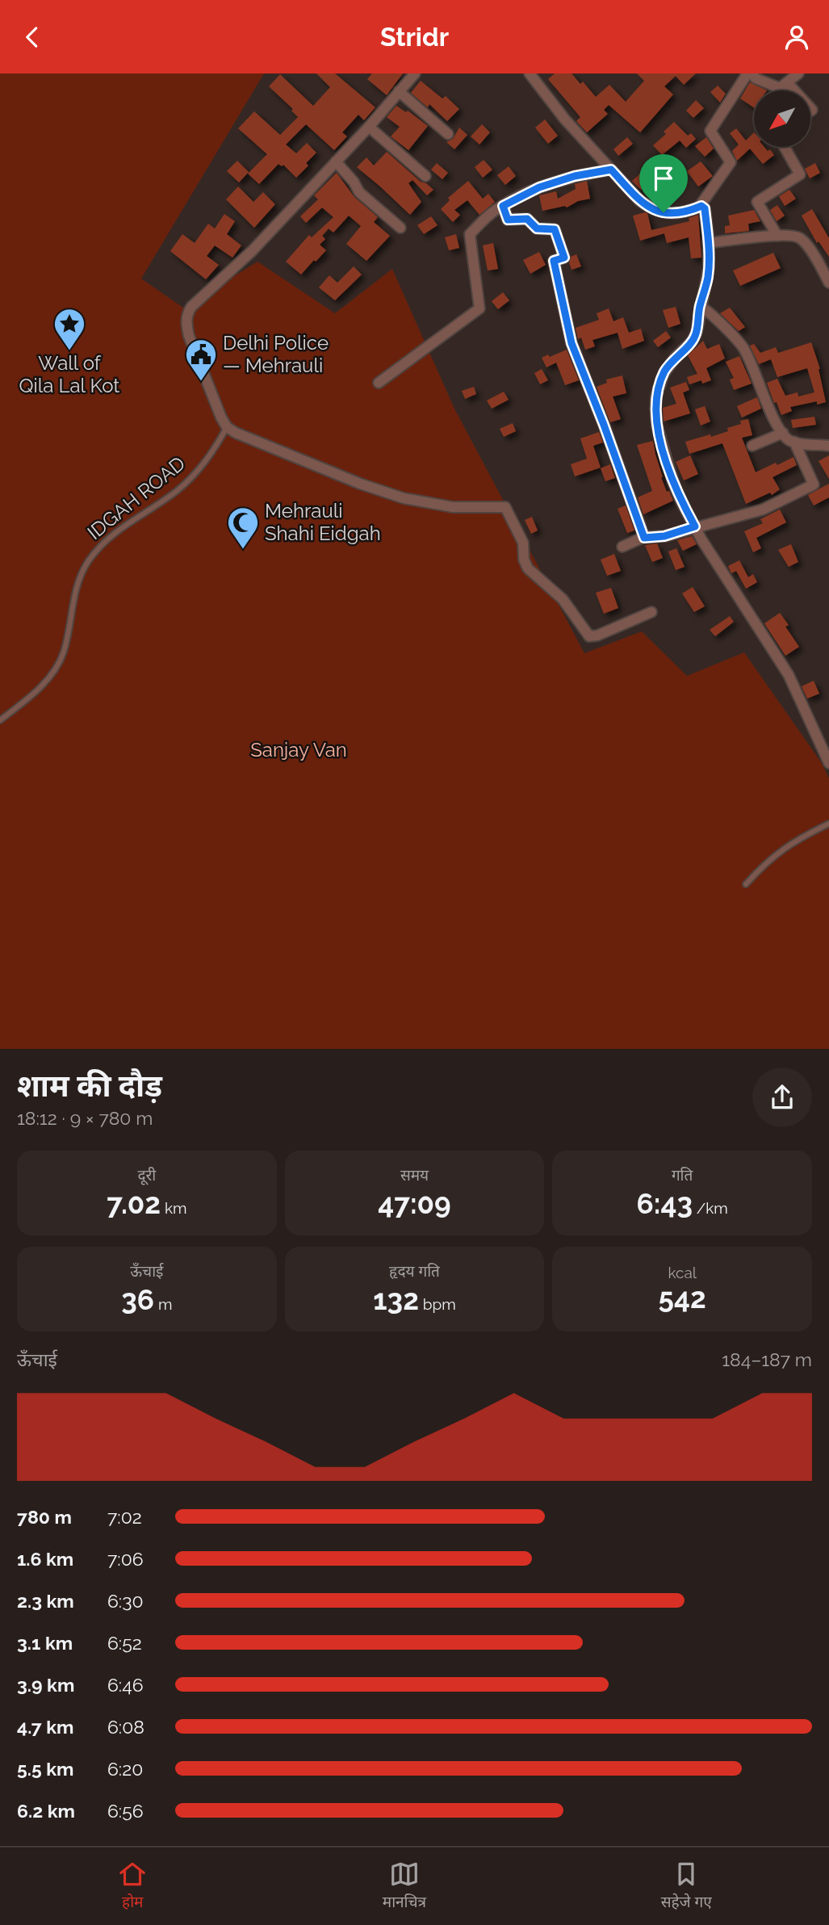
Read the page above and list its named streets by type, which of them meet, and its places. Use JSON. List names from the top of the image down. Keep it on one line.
{"streets":{"lane":["IDGAH ROAD"]},"parks":["Sanjay Van"],"places":{"place":["Wall of Qila Lal Kot"],"public building":["Delhi Police — Mehrauli"],"mosque":["Mehrauli Shahi Eidgah"]},"north":"bottom left","page":{"header":"Stridr","heading":["शाम की दौड़","18:12 · 9 × 780 m"],"stats":[["दूरी","7.02 km"],["समय","47:09"],["गति","6:43 /km"],["ऊँचाई","36 m"],["हृदय गति","132 bpm"],["kcal","542"]],"chart":["ऊँचाई","184–187 m"],"list":[{"name":"780 m","note":"7:02"},{"name":"1.6 km","note":"7:06"},{"name":"2.3 km","note":"6:30"},{"name":"3.1 km","note":"6:52"},{"name":"3.9 km","note":"6:46"},{"name":"4.7 km","note":"6:08"},{"name":"5.5 km","note":"6:20"},{"name":"6.2 km","note":"6:56"}],"tabs":["होम","मानचित्र","सहेजे गए"]}}
